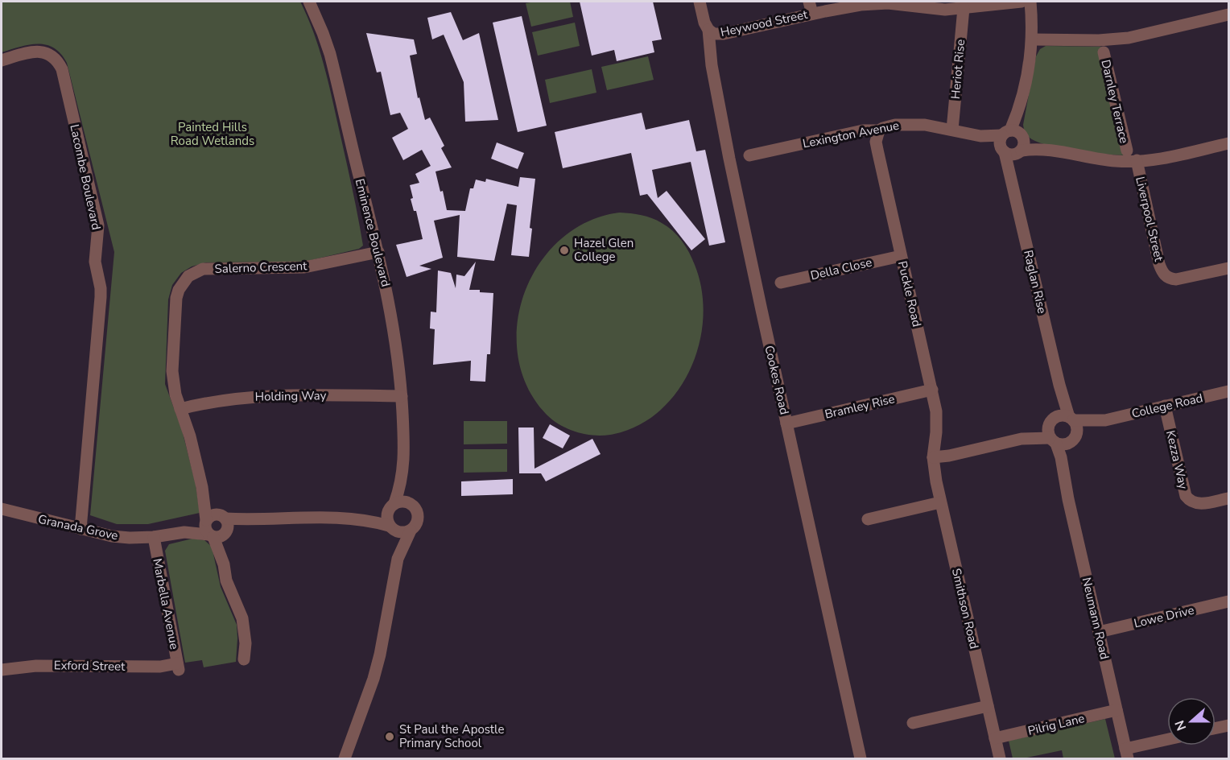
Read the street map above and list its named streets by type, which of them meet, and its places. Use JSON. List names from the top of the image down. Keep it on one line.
{"streets":{"street":["Heywood Street","Heriot Rise","Darnley Terrace","Lexington Avenue","Lacombe Boulevard","Liverpool Street","Eminence Boulevard","Salerno Crescent","Della Close","Raglan Rise","Puckle Road","Cookes Road","Holding Way","College Road","Bramley Rise","Kezza Way","Granada Grove","Marbella Avenue","Smithson Road","Lowe Drive","Neumann Road","Exford Street","Pilrig Lane"]},"crossings":[["Heywood Street","Heriot Rise"],["Heywood Street","Cookes Road"],["Heriot Rise","Lexington Avenue"],["Lexington Avenue","Liverpool Street"],["Lexington Avenue","Raglan Rise"],["Lexington Avenue","Puckle Road"],["Lacombe Boulevard","Granada Grove"],["Eminence Boulevard","Salerno Crescent"],["Eminence Boulevard","Holding Way"],["Eminence Boulevard","Granada Grove"],["Salerno Crescent","Holding Way"],["Salerno Crescent","Granada Grove"],["Della Close","Puckle Road"],["Raglan Rise","College Road"],["Raglan Rise","Neumann Road"],["Puckle Road","Bramley Rise"],["Puckle Road","Smithson Road"],["Cookes Road","Bramley Rise"],["College Road","Kezza Way"],["College Road","Neumann Road"],["Granada Grove","Marbella Avenue"],["Marbella Avenue","Exford Street"],["Smithson Road","Pilrig Lane"],["Lowe Drive","Neumann Road"],["Neumann Road","Pilrig Lane"]],"parks":["Painted Hills Road Wetlands"],"places":["Hazel Glen College","St Paul the Apostle Primary School"],"north":"left"}
